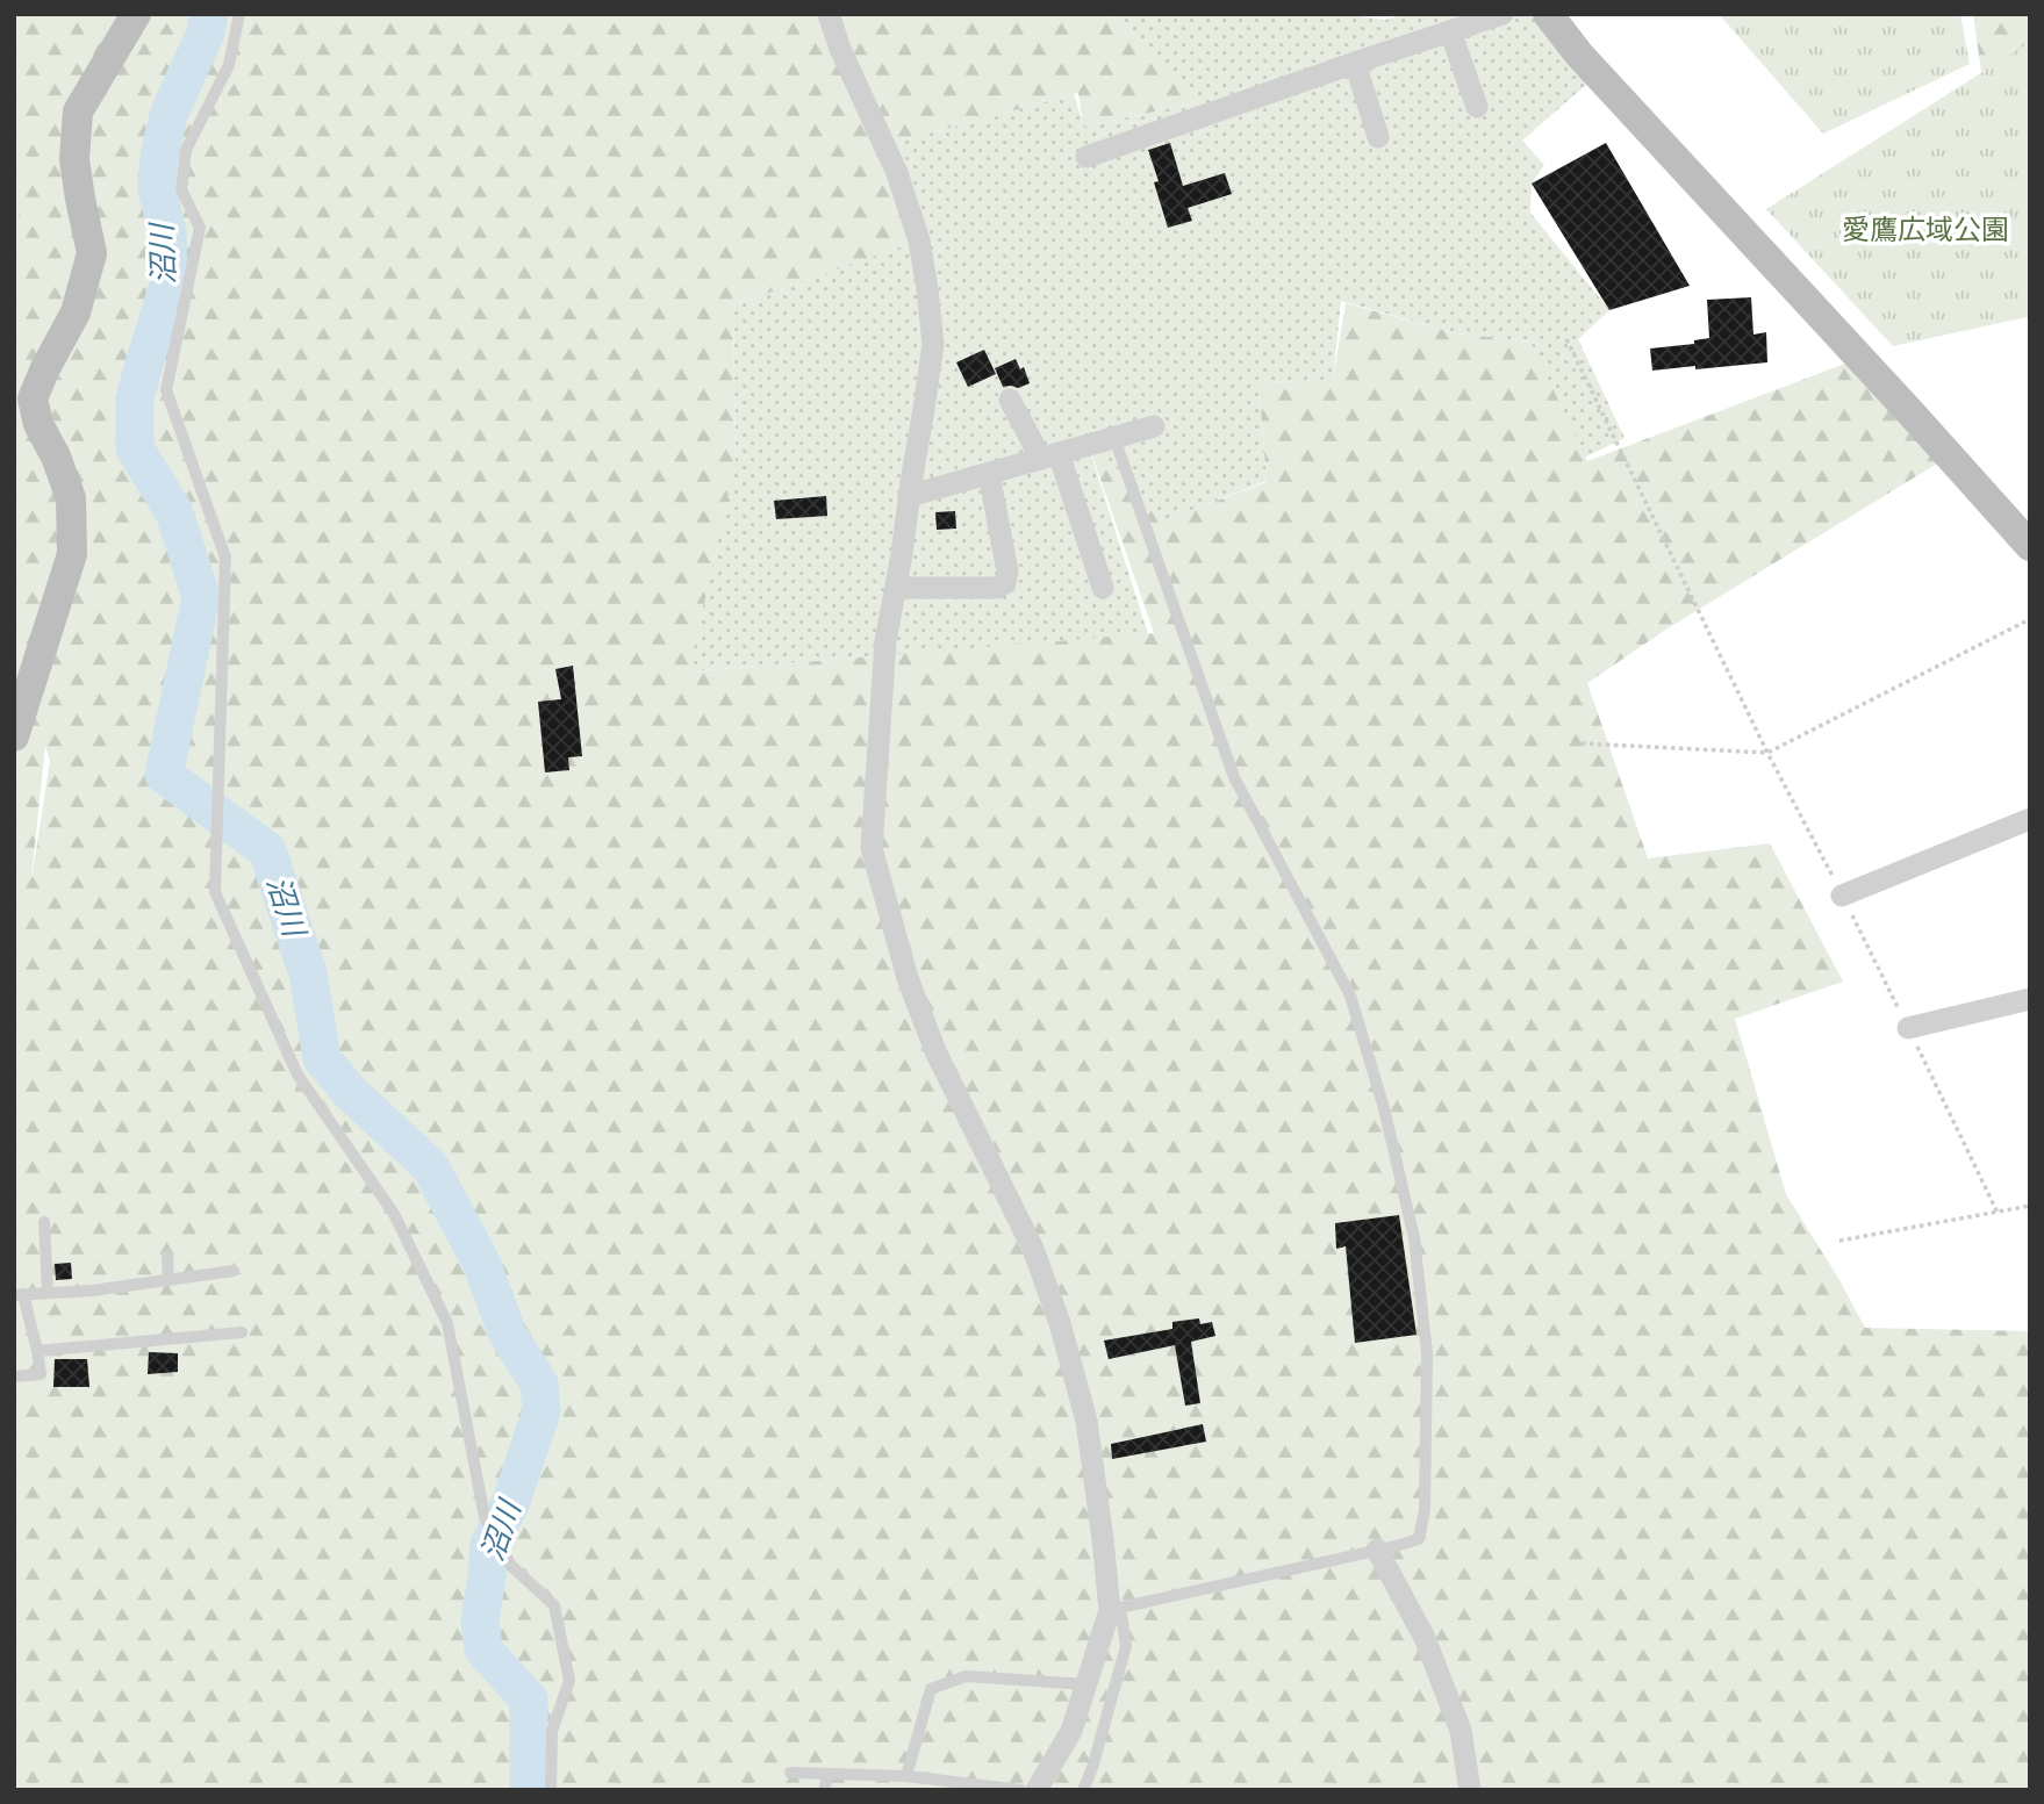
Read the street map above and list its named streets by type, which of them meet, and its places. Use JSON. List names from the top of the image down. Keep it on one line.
{"water":["沼川"],"parks":["愛鷹広域公園"]}
